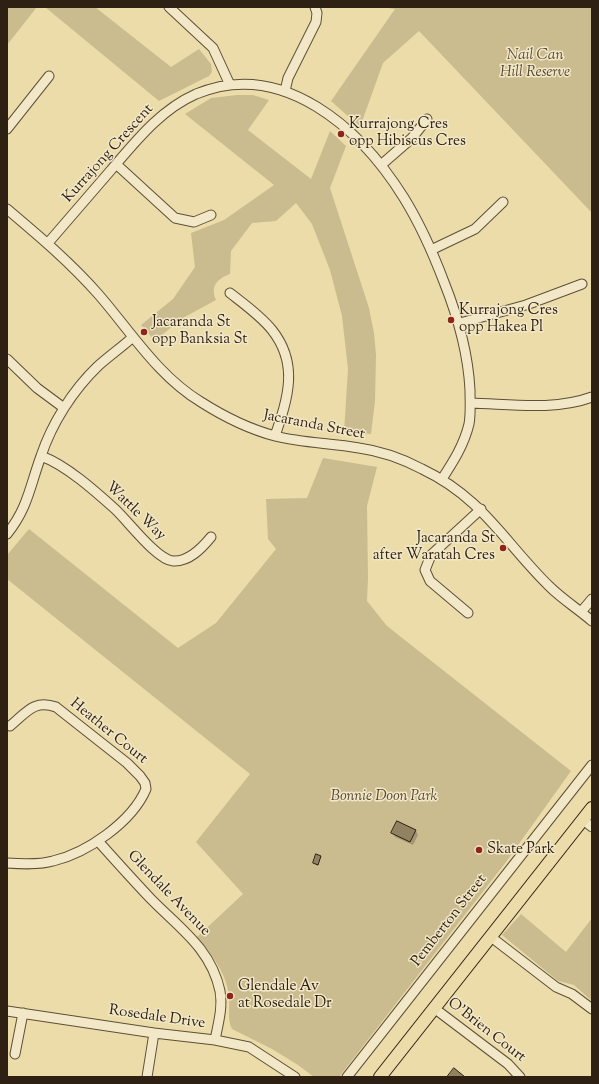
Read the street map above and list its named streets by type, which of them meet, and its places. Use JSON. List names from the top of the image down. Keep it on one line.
{"streets":{"street":["Kurrajong Crescent","Jacaranda Street","Wattle Way","Heather Court","Glendale Avenue","Pemberton Street","Rosedale Drive","O'Brien Court"]},"crossings":[["Kurrajong Crescent","Jacaranda Street"],["Heather Court","Glendale Avenue"],["Glendale Avenue","Rosedale Drive"]],"parks":["Nail Can Hill Reserve","Bonnie Doon Park"],"places":["Kurrajong Cres opp Hibiscus Cres","Kurrajong Cres opp Hakea Pl","Jacaranda St opp Banksia St","Jacaranda St after Waratah Cres","Skate Park","Glendale Av at Rosedale Dr"]}
